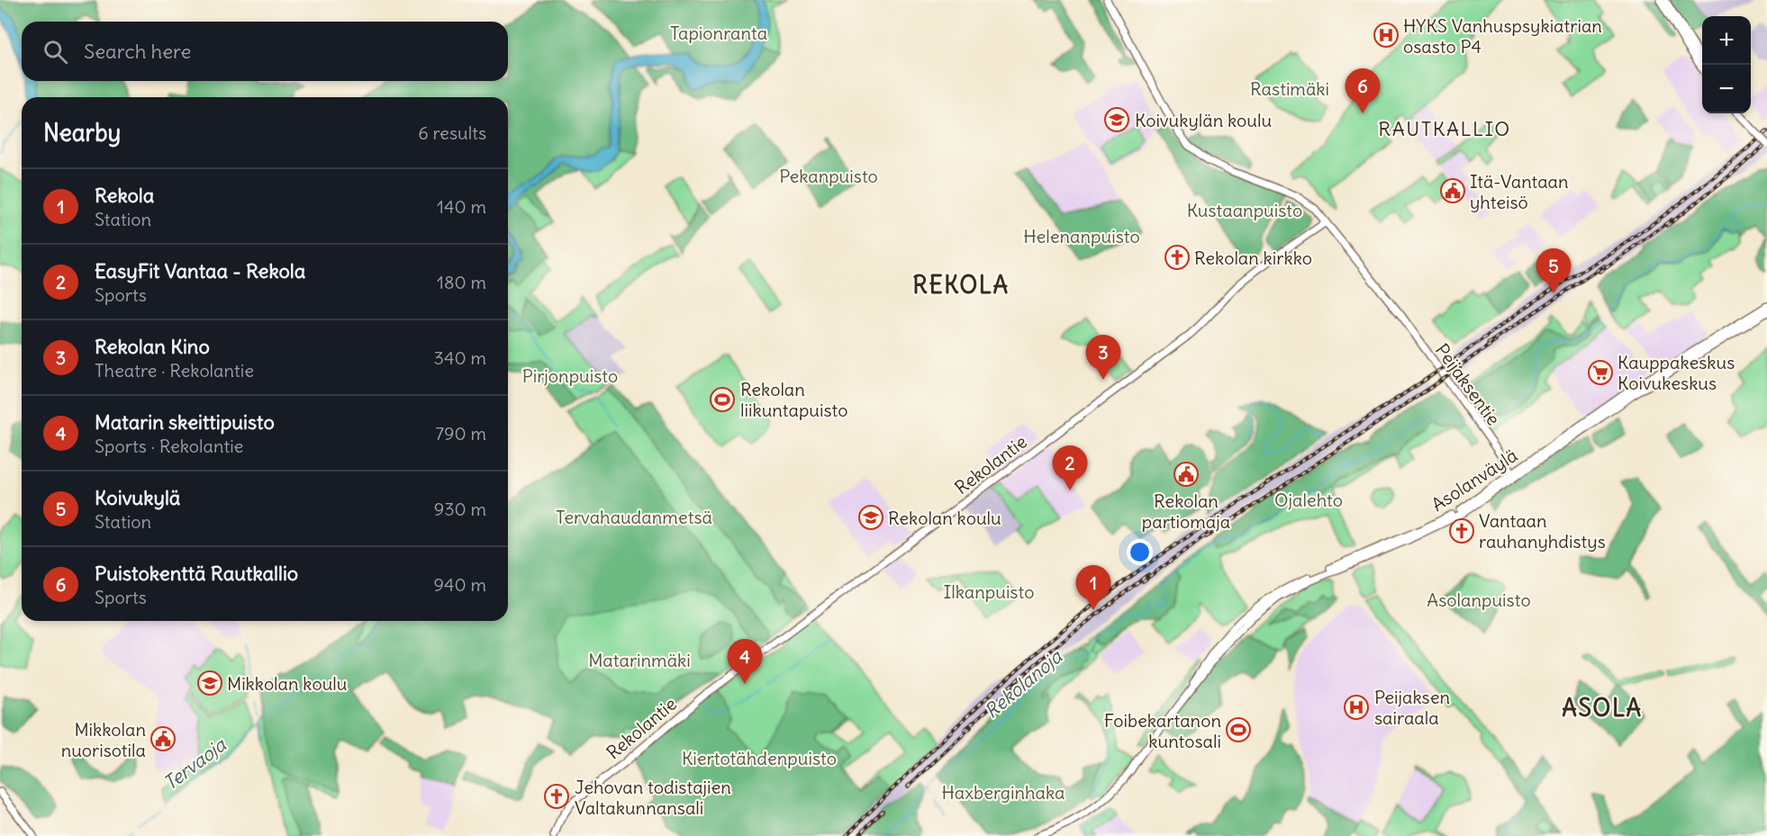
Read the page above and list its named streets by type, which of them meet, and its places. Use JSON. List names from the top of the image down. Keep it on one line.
{"streets":{"main road":["Peijaksentie","Rekolantie","Asolanväylä"]},"crossings":[["Peijaksentie","Rekolantie"],["Peijaksentie","Asolanväylä"]],"districts":["RAUTKALLIO","REKOLA","ASOLA"],"water":["Rekolanoja","Tervaoja"],"parks":["Tapionranta","Rastimäki","Pekanpuisto","Kustaanpuisto","Helenanpuisto","Pirjonpuisto","Ojalehto","Tervahaudanmetsä","Ilkanpuisto","Asolanpuisto","Matarinmäki","Kiertotähdenpuisto","Haxberginhaka"],"places":{"hospital":["HYKS Vanhuspsykiatrian osasto P4","Peijaksen sairaala"],"school or university":["Koivukylän koulu","Rekolan koulu","Mikkolan koulu"],"public building":["Itä-Vantaan yhteisö","Rekolan partiomaja","Mikkolan nuorisotila"],"church":["Rekolan kirkko","Vantaan rauhanyhdistys","Jehovan todistajien Valtakunnansali"],"supermarket":["Kauppakeskus Koivukeskus"],"sports":["Rekolan liikuntapuisto","Foibekartanon kuntosali"]},"page":{"map_buttons":["+","−"],"search":"Search here","pins":["6","5","3","2","1","4"],"heading":["Nearby","6 results"],"list":[{"mark":"1","name":"Rekola","note":"Station","value":"140 m"},{"mark":"2","name":"EasyFit Vantaa - Rekola","note":"Sports","value":"180 m"},{"mark":"3","name":"Rekolan Kino","note":"Theatre · Rekolantie","value":"340 m"},{"mark":"4","name":"Matarin skeittipuisto","note":"Sports · Rekolantie","value":"790 m"},{"mark":"5","name":"Koivukylä","note":"Station","value":"930 m"},{"mark":"6","name":"Puistokenttä Rautkallio","note":"Sports","value":"940 m"}]}}
